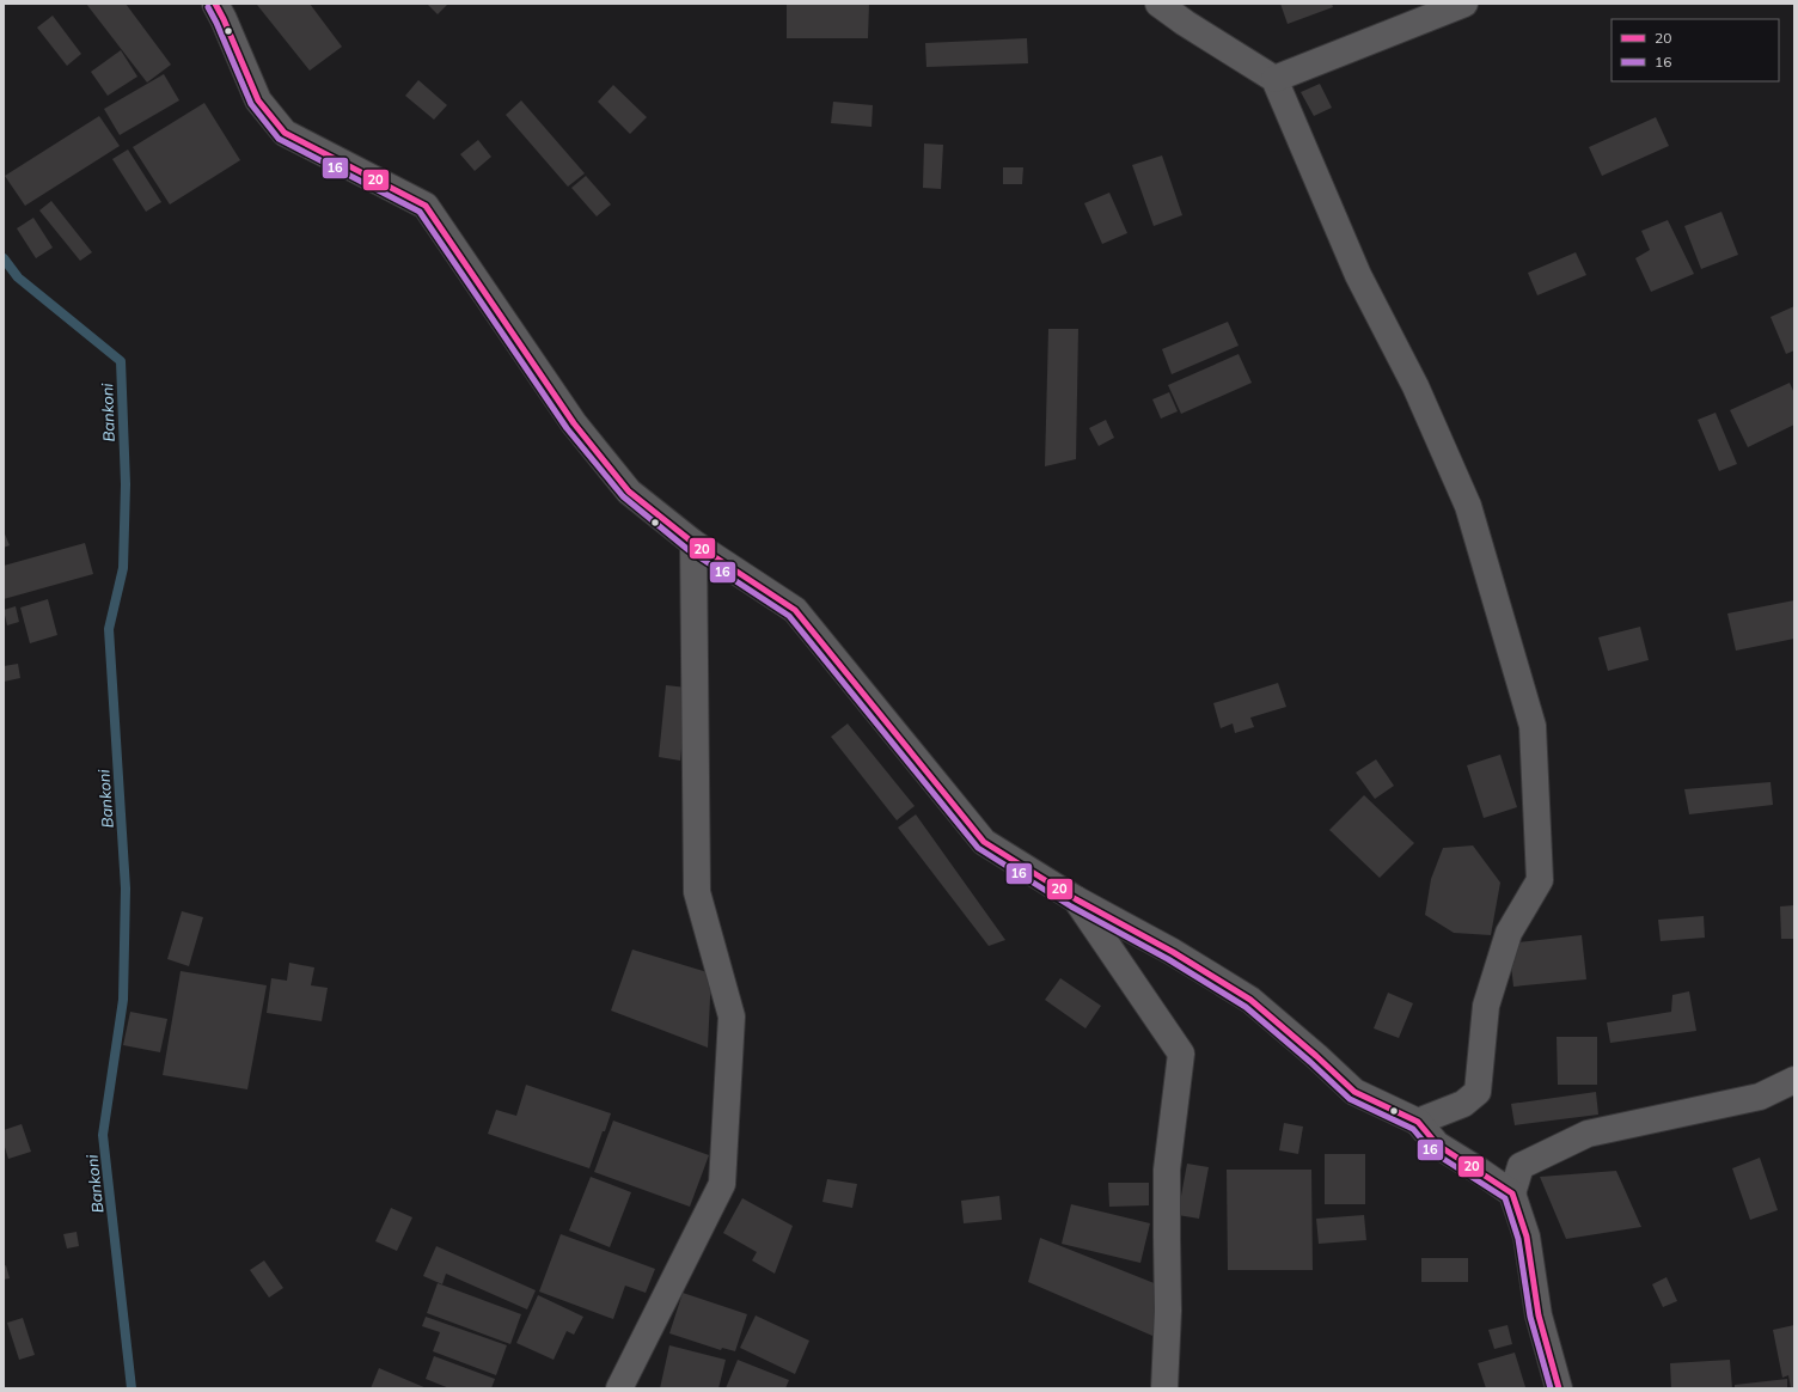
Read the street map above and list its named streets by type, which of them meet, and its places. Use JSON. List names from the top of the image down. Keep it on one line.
{"water":["Bankoni"],"lines":["transit line 20","transit line 16"],"legend":["20","16"]}
